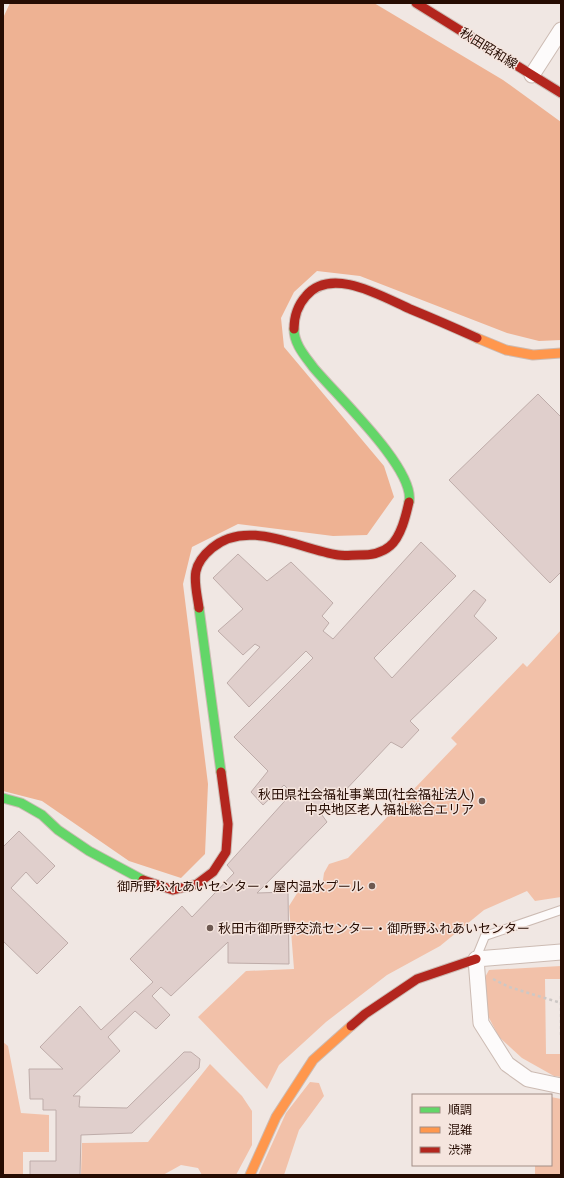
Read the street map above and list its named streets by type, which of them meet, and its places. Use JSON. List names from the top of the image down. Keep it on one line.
{"streets":{"street":["秋田昭和線"]},"places":["秋田県社会福祉事業団(社会福祉法人) 中央地区老人福祉総合エリア","御所野ふれあいセンター・屋内温水プール","秋田市御所野交流センター・御所野ふれあいセンター"],"legend":["順調","混雑","渋滞"]}
